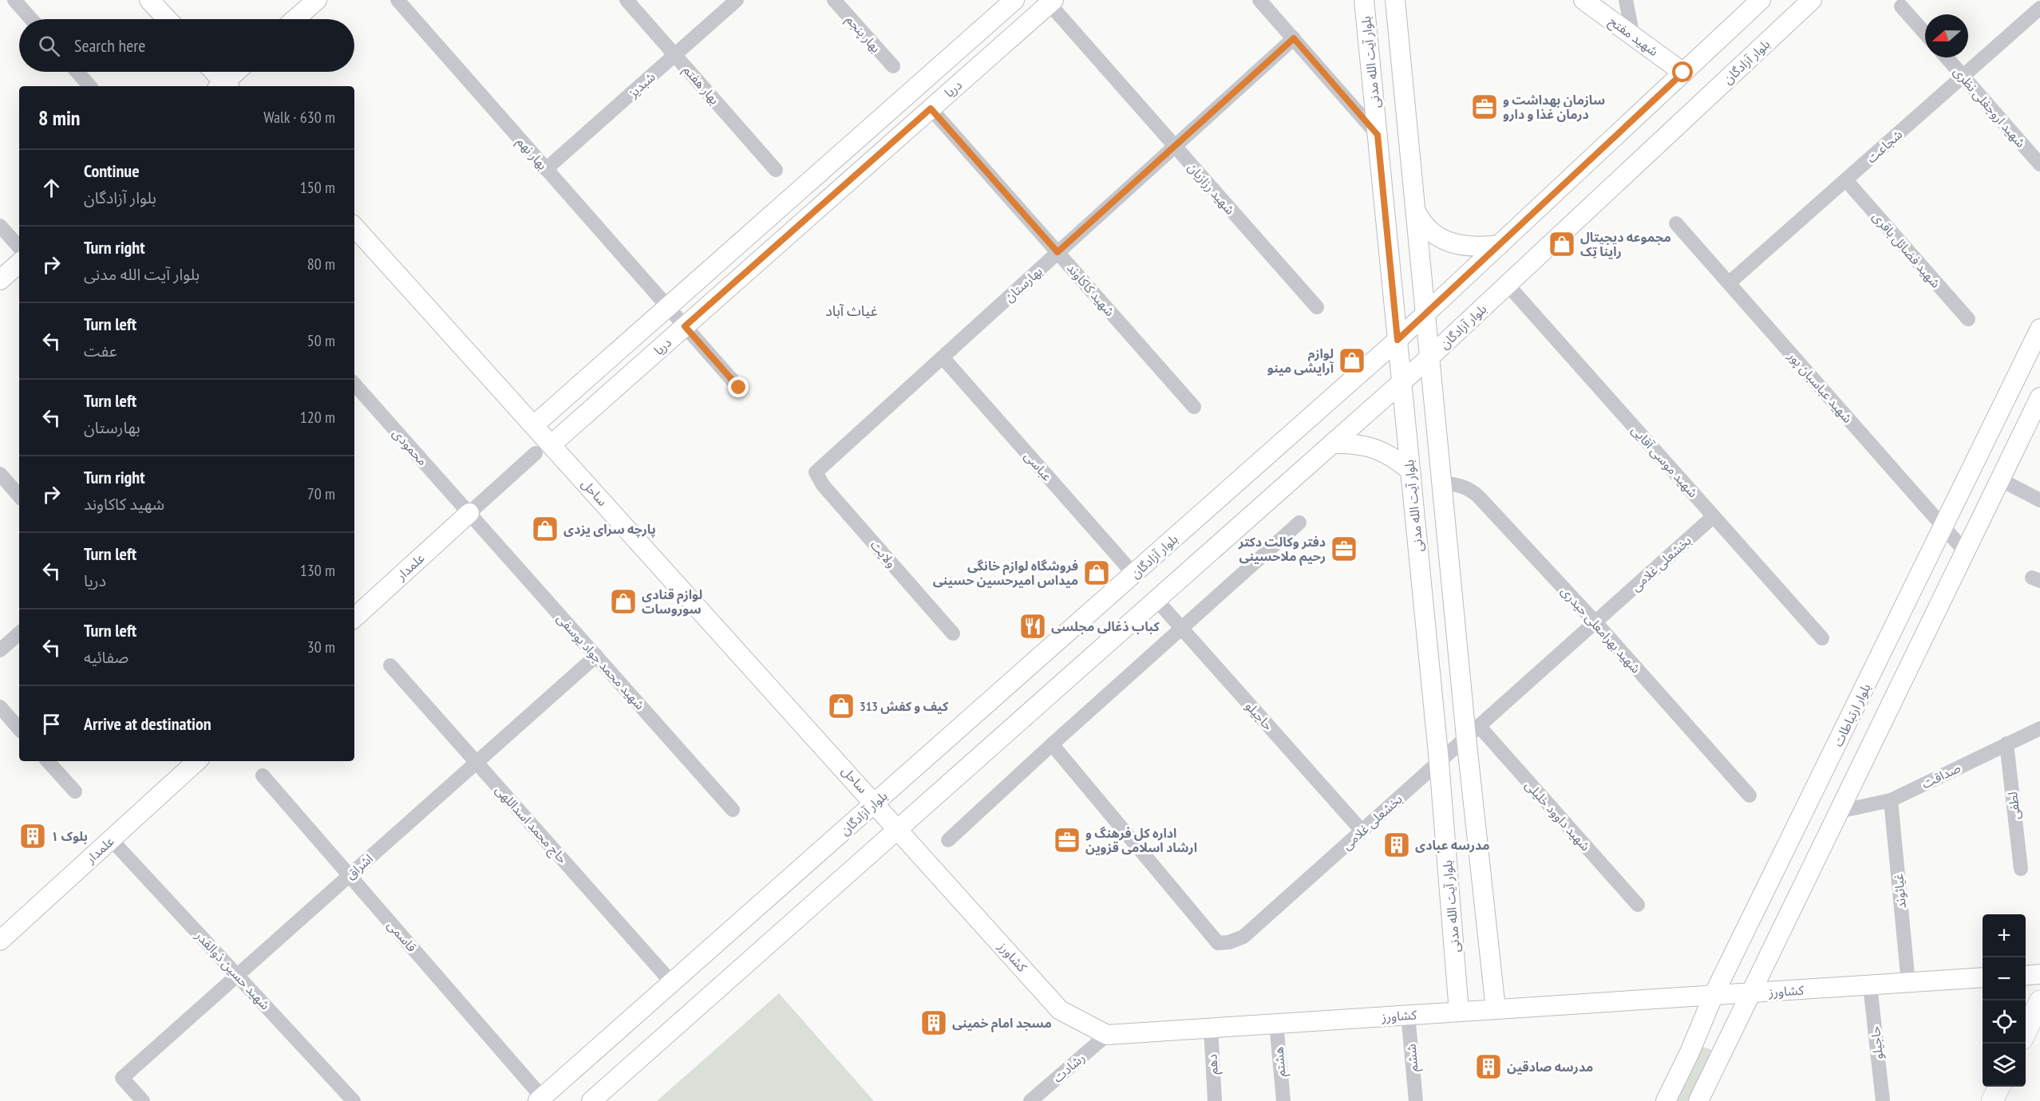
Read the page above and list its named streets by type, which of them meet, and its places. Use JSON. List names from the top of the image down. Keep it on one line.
{"streets":{"street":["بهار پنجم","شهید مفتح","بلوار آزادگان","بلوار آیت الله مدنی","شبدیز","بهار هفتم","دریا","شهید اروجغلی نظری","شجاعت","بهار نهم","شهید رزازیان","شهید فضائل باقری","بهارستان","شهید کاکاوند","شهید عباسبان پور","محمودی","شهید موسی آقایی","عباسی","ساحل","ولایت","بخشعلی غلامی","علمدار","شهید بهرامعلی حیدری","شهید محمد جواد یوسفی","بلوار ارتباطات","حاجیلو","صداقت","لطفی","شهید داوود خلیلی","حاج محمد اسداللهی","اشراق","غیاثوند","قاسمی","کشاورز","شهید حسین ذوالقدر","ششم","هشتم","دهم","رشادت"]},"crossings":[["شهید مفتح","بلوار آزادگان"],["بلوار آزادگان","بلوار آیت الله مدنی"],["بلوار آزادگان","شهید موسی آقایی"],["بلوار آزادگان","عباسی"],["بلوار آزادگان","ساحل"],["بلوار آزادگان","حاجیلو"],["بلوار آزادگان","حاج محمد اسداللهی"],["بلوار آزادگان","قاسمی"],["بلوار آزادگان","کشاورز"],["بلوار آیت الله مدنی","بخشعلی غلامی"],["بلوار آیت الله مدنی","کشاورز"],["شبدیز","بهار هفتم"],["شبدیز","بهار نهم"],["دریا","بهار نهم"],["دریا","شهید رزازیان"],["دریا","شهید کاکاوند"],["دریا","ساحل"],["شهید اروجغلی نظری","شجاعت"],["شجاعت","شهید فضائل باقری"],["شجاعت","شهید عباسبان پور"],["شهید رزازیان","بهارستان"],["بهارستان","شهید کاکاوند"],["بهارستان","عباسی"],["بهارستان","ولایت"],["شهید عباسبان پور","بلوار ارتباطات"],["محمودی","علمدار"],["محمودی","شهید محمد جواد یوسفی"],["شهید موسی آقایی","بخشعلی غلامی"],["ساحل","کشاورز"],["بخشعلی غلامی","شهید بهرامعلی حیدری"],["بخشعلی غلامی","حاجیلو"],["بخشعلی غلامی","شهید داوود خلیلی"],["علمدار","شهید محمد جواد یوسفی"],["علمدار","شهید حسین ذوالقدر"],["شهید محمد جواد یوسفی","اشراق"],["بلوار ارتباطات","کشاورز"],["حاجیلو","کشاورز"],["صداقت","لطفی"],["صداقت","غیاثوند"],["حاج محمد اسداللهی","اشراق"],["اشراق","قاسمی"],["اشراق","شهید حسین ذوالقدر"],["غیاثوند","کشاورز"],["کشاورز","ششم"],["کشاورز","هشتم"],["کشاورز","دهم"],["کشاورز","رشادت"]],"districts":["غیاث آباد"],"places":{"office":["سازمان بهداشت و درمان غذا و دارو","دفتر وکالت دکتر رحیم ملاحسینی","اداره کل فرهنگ و ارشاد اسلامی قزوین"],"shop":["مجموعه دیجیتال راینا تِک","لوازم آرایشی مینو","پارچه سرای یزدی","فروشگاه لوازم خانگی میداس امیرحسین حسینی","لوازم قنادی سوروسات","کیف و کفش 313"],"restaurant":["کباب ذغالی مجلسی"],"building":["بلوک ۱","مدرسه عبادی","مسجد امام خمینی","مدرسه صادقین"]},"north":"left","page":{"search":"Search here","heading":["8 min","Walk · 630 m"],"list":[["Continue","بلوار آزادگان","150 m"],["Turn right","بلوار آیت الله مدنی","80 m"],["Turn left","عفت","50 m"],["Turn left","بهارستان","120 m"],["Turn right","شهید کاکاوند","70 m"],["Turn left","دریا","130 m"],["Turn left","صفائیه","30 m"],"Arrive at destination"],"map_buttons":["+","−"]}}
